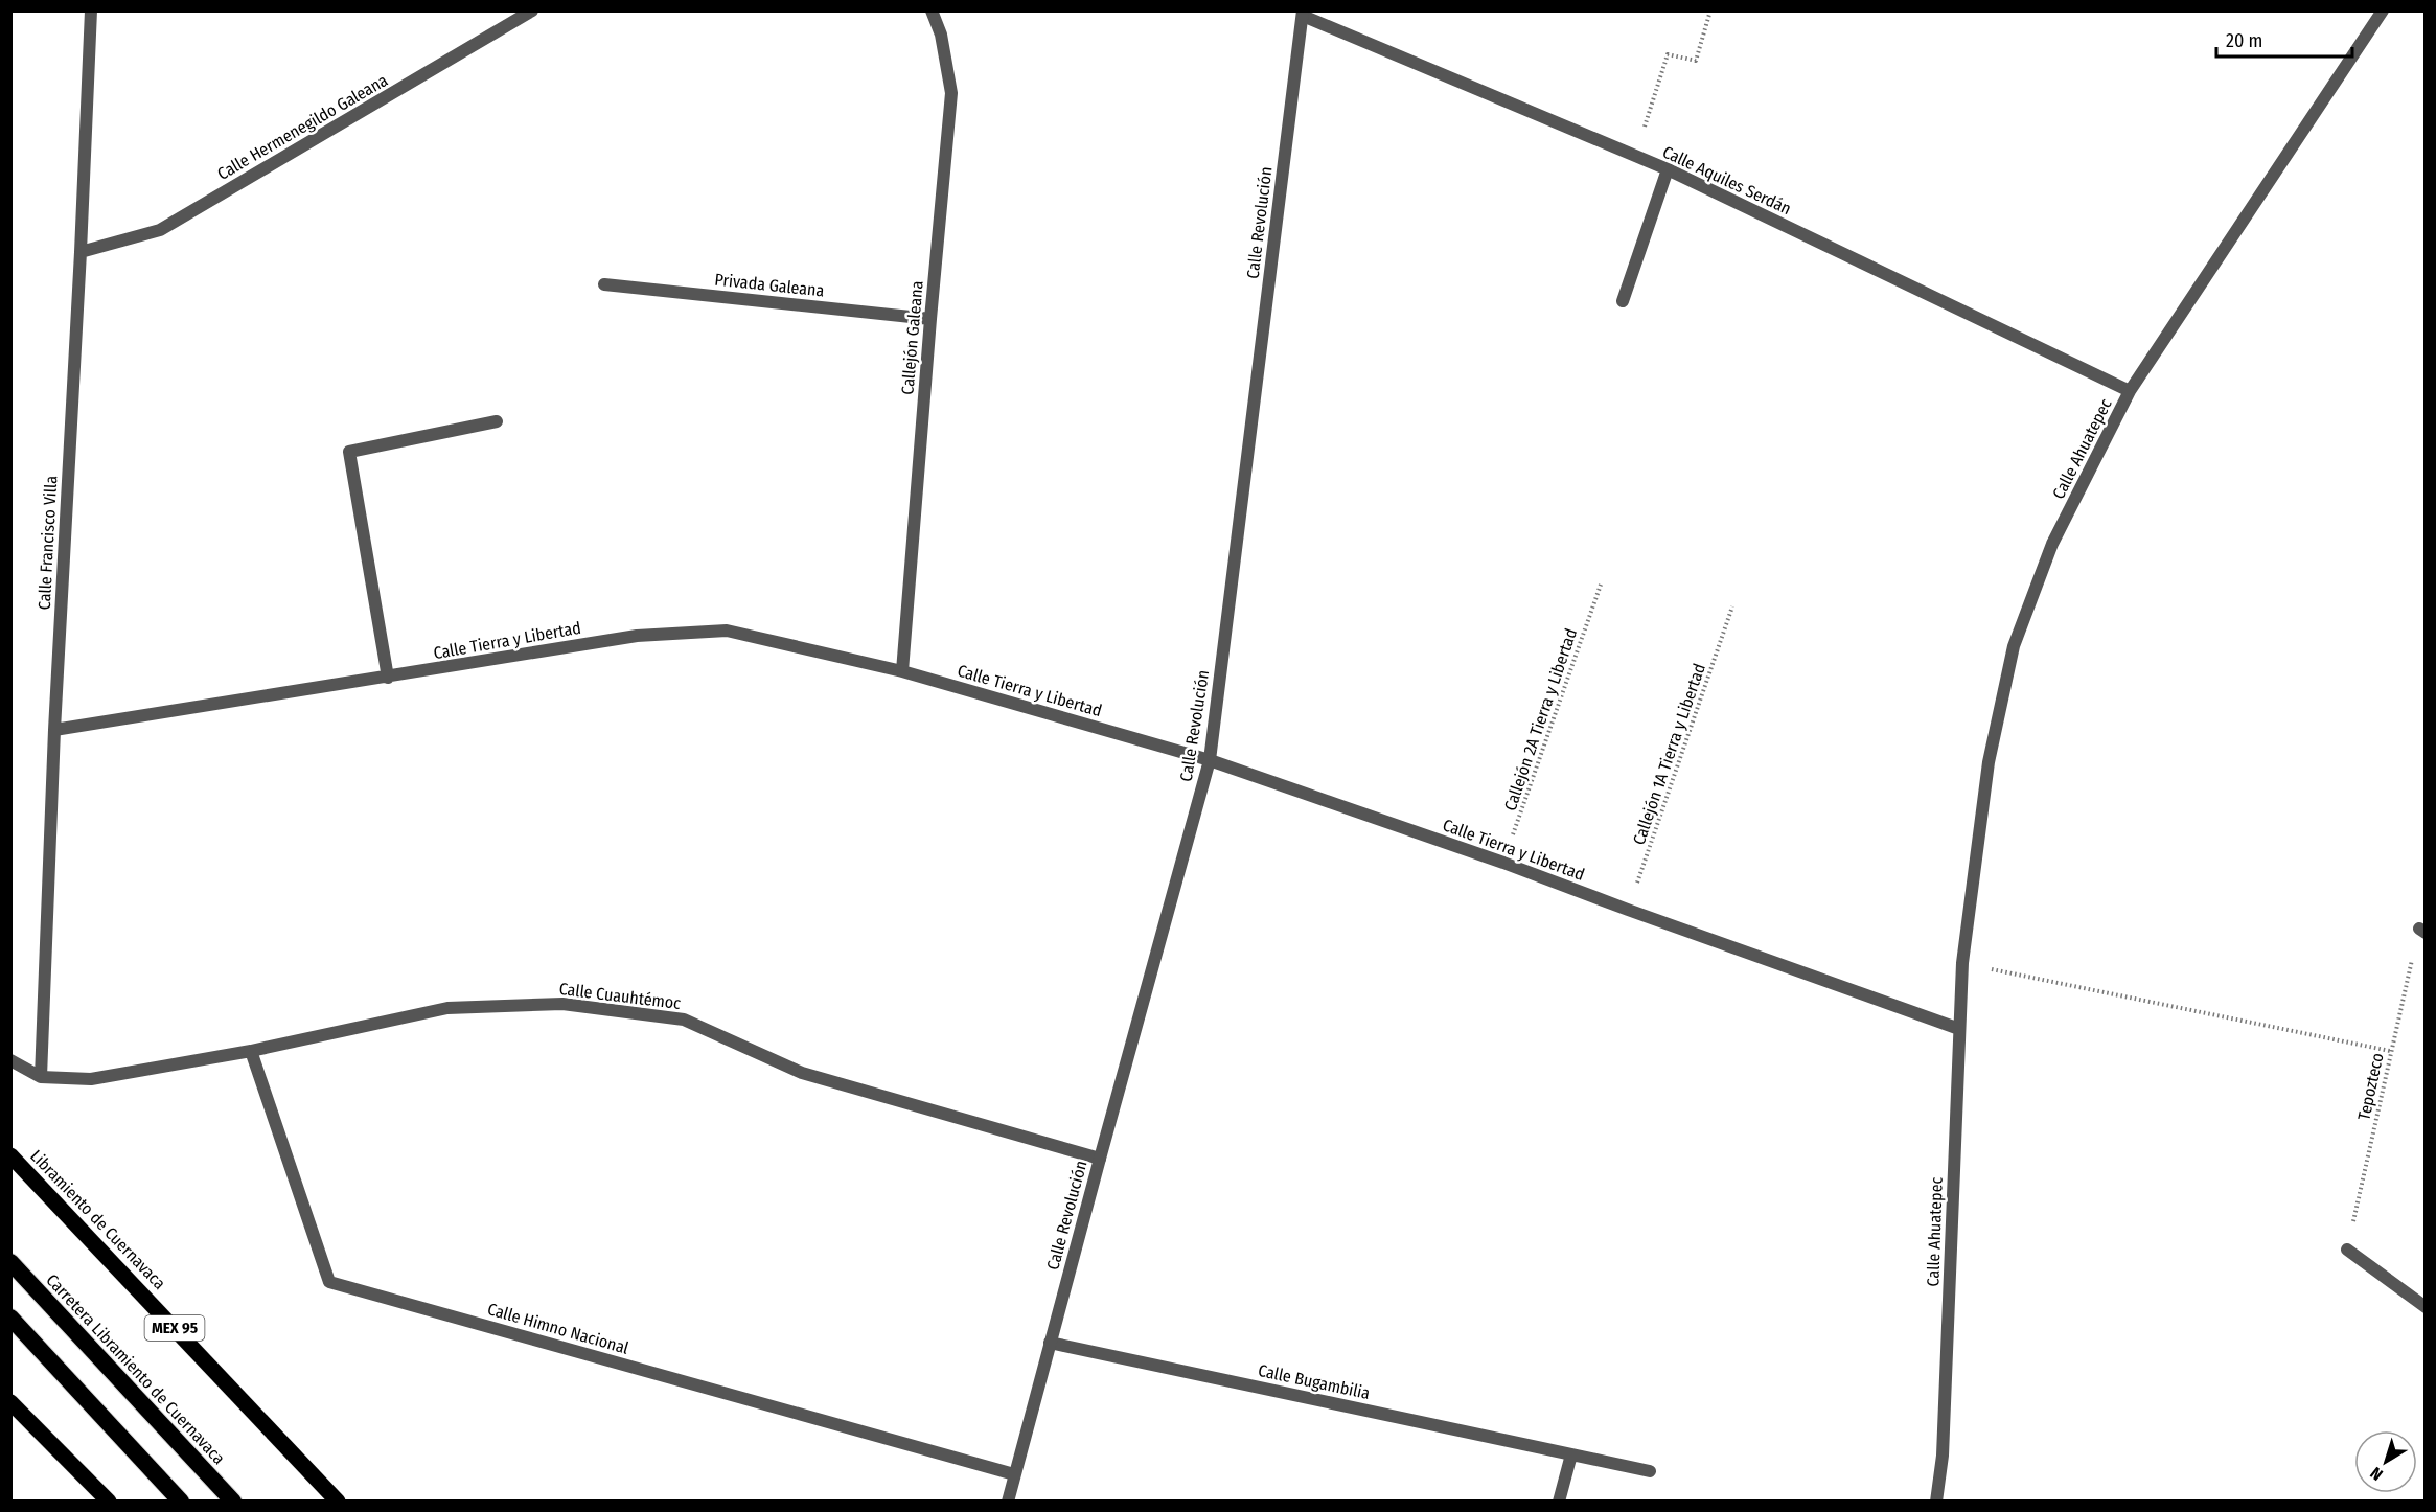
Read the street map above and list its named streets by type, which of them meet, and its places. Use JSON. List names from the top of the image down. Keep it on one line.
{"streets":{"highway":["Carretera Libramiento de Cuernavaca"],"main road":["Libramiento de Cuernavaca","MEX 95"],"street":["Calle Hermenegildo Galeana","Calle Aquiles Serdán","Calle Revolución","Privada Galeana","Callejón Galeana","Calle Ahuatepec","Calle Francisco Villa","Calle Tierra y Libertad","Calle Cuauhtémoc","Calle Himno Nacional","Calle Bugambilia"],"path":["Callejón 2A Tierra y Libertad","Callejón 1A Tierra y Libertad","Tepozteco"]},"crossings":[["Calle Hermenegildo Galeana","Calle Francisco Villa"],["Calle Aquiles Serdán","Calle Revolución"],["Calle Aquiles Serdán","Calle Ahuatepec"],["Calle Revolución","Calle Tierra y Libertad"],["Calle Revolución","Calle Cuauhtémoc"],["Calle Revolución","Calle Himno Nacional"],["Calle Revolución","Calle Bugambilia"],["Privada Galeana","Callejón Galeana"],["Callejón Galeana","Calle Tierra y Libertad"],["Calle Ahuatepec","Calle Tierra y Libertad"],["Calle Francisco Villa","Calle Tierra y Libertad"],["Calle Francisco Villa","Calle Cuauhtémoc"],["Calle Tierra y Libertad","Callejón 2A Tierra y Libertad"],["Calle Tierra y Libertad","Callejón 1A Tierra y Libertad"],["Calle Cuauhtémoc","Calle Himno Nacional"]],"scale_bar":"20 m","north":"bottom left"}
